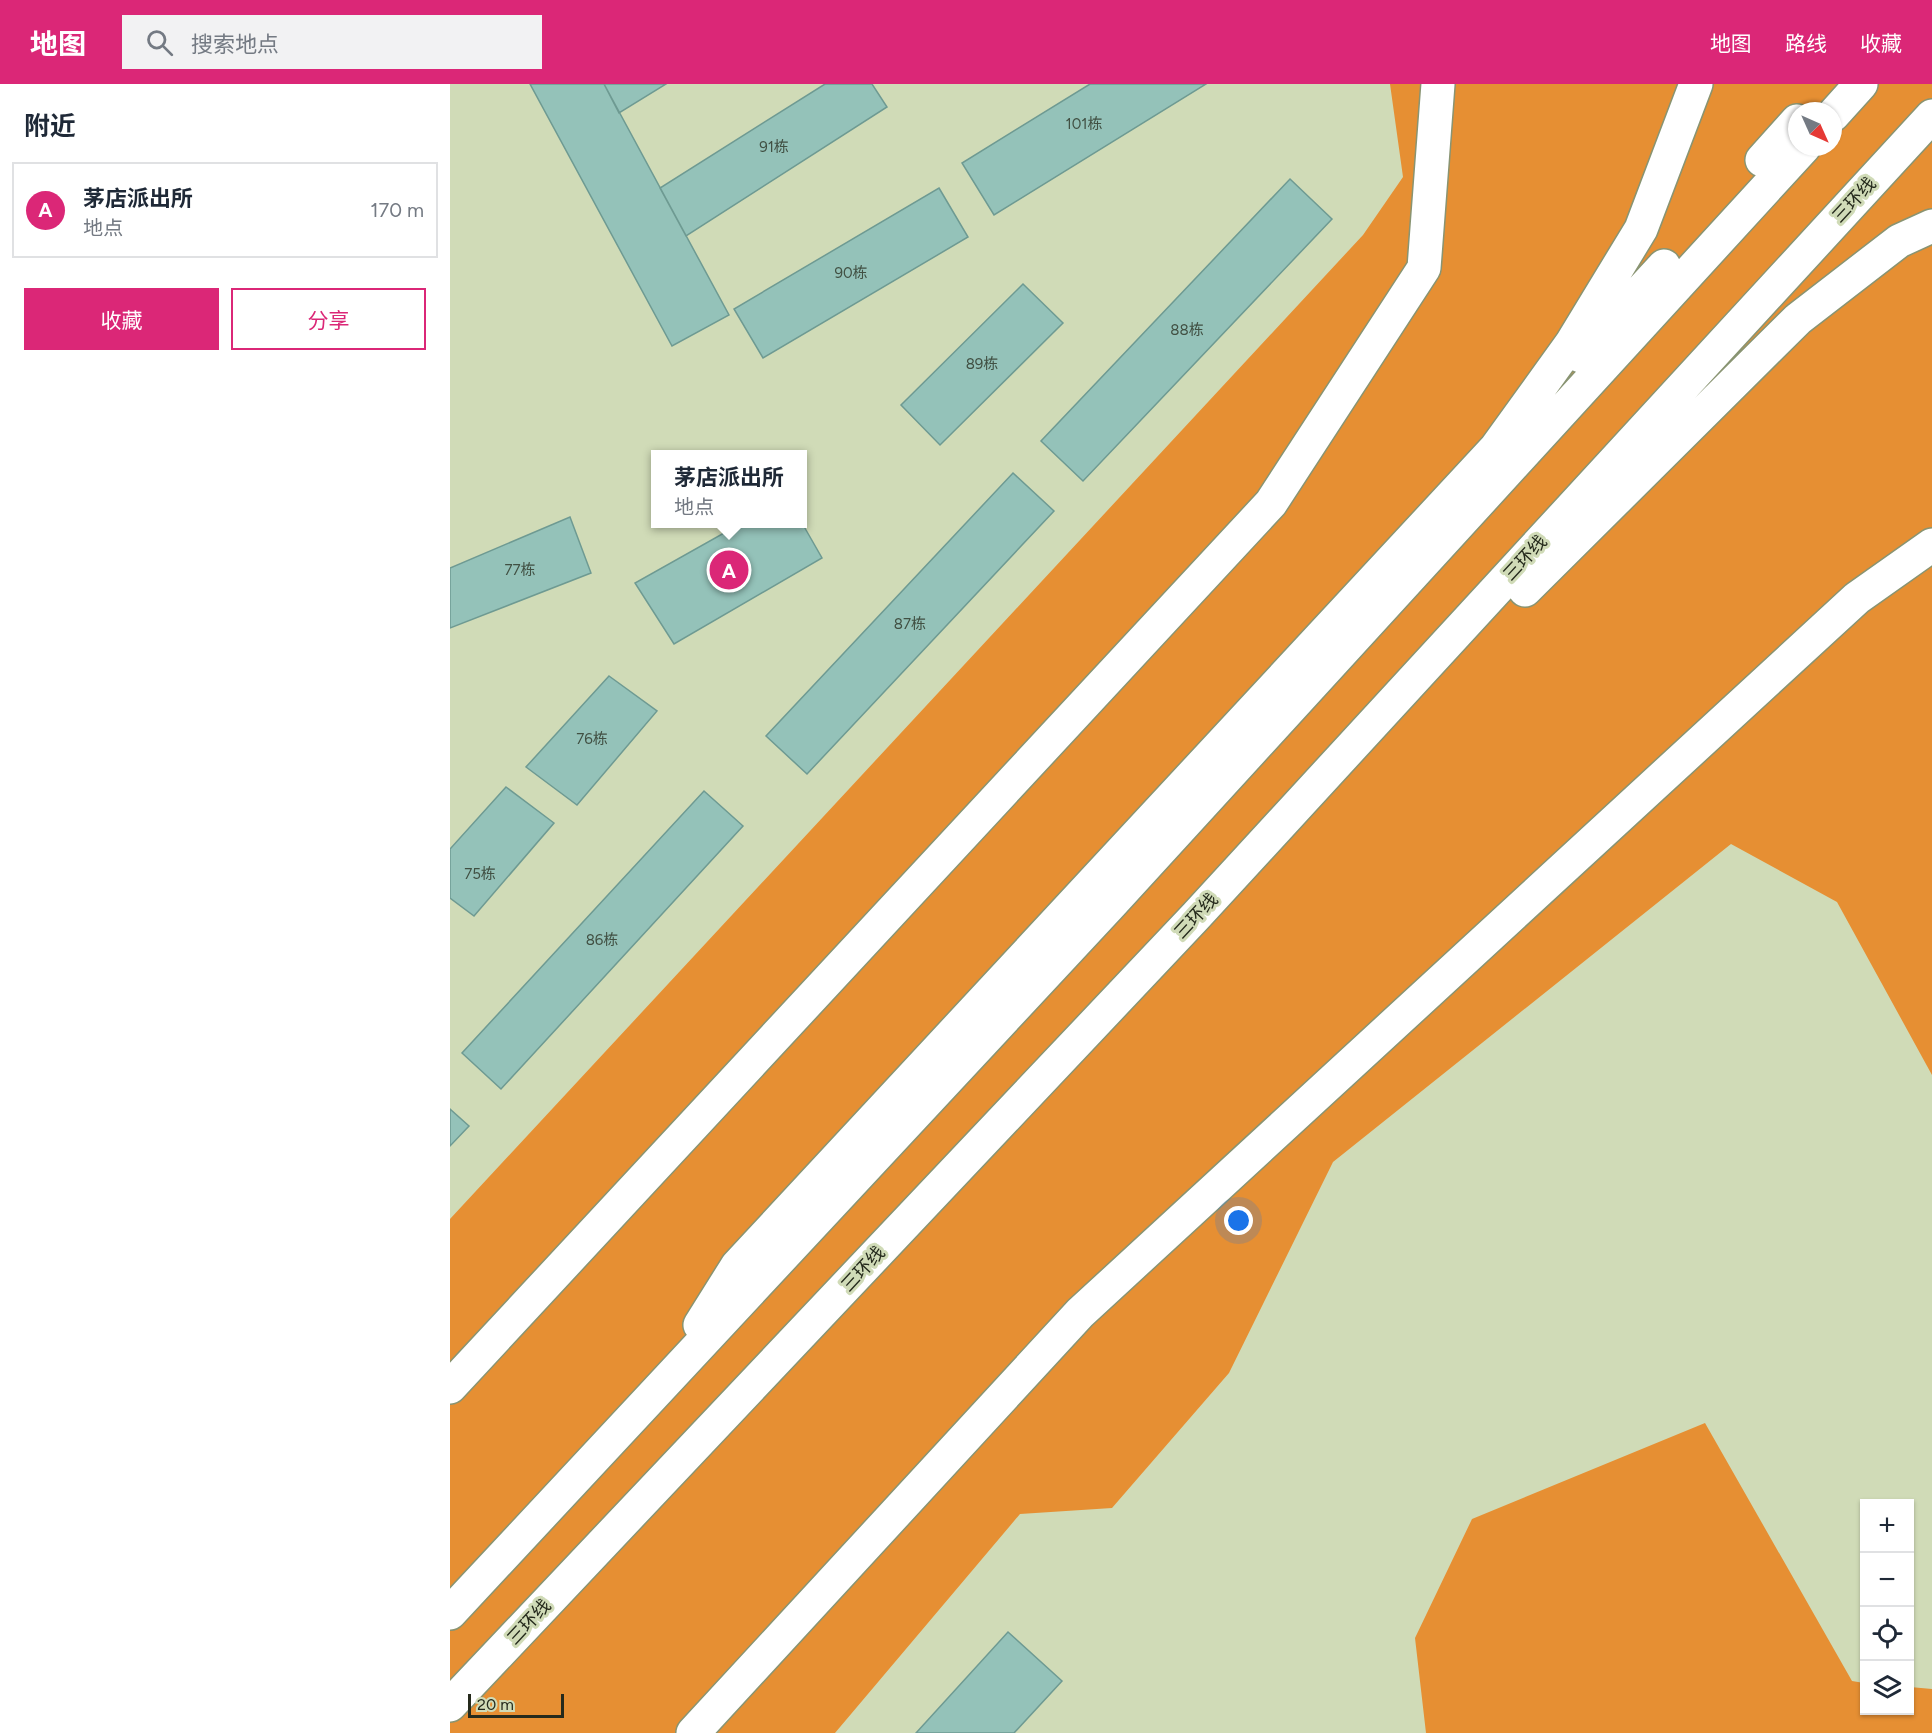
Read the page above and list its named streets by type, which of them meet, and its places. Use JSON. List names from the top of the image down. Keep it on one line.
{"streets":{"main road":["三环线"]},"house_numbers":["101栋","91栋","90栋","88栋","89栋","77栋","87栋","76栋","75栋","86栋"],"scale_bar":"20 m","north":"bottom right","page":{"header":"地图","search":"搜索地点","nav":["地图","路线","收藏"],"heading":"附近","list":[{"mark":"A","name":"茅店派出所","note":"地点","value":"170 m"}],"buttons":["收藏","分享"],"popup":["茅店派出所","地点"],"pins":"A","map_buttons":["+","−"],"scale":"20 m"}}
